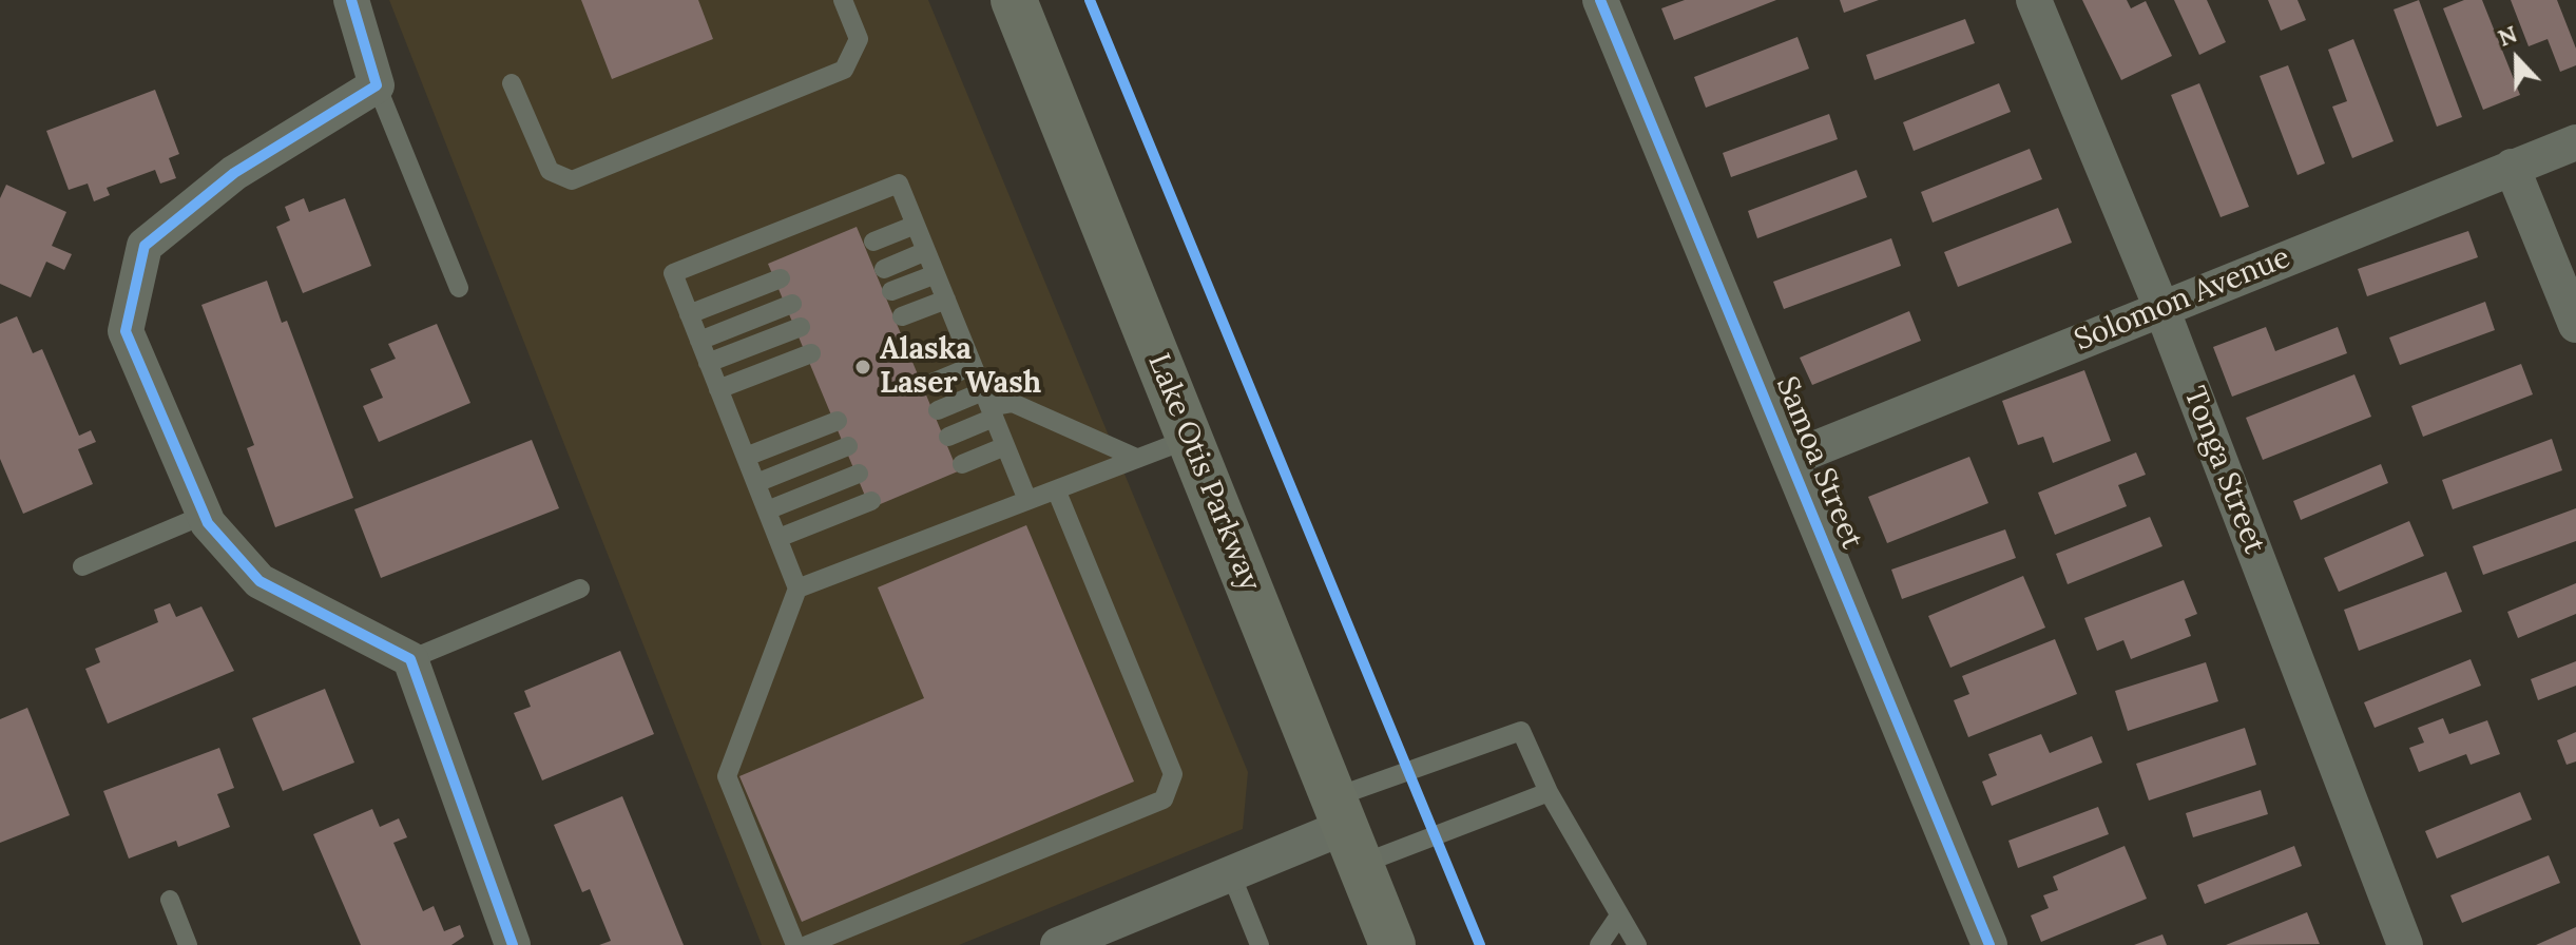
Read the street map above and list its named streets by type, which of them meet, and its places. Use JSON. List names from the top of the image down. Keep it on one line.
{"streets":{"main road":["Lake Otis Parkway"],"street":["Solomon Avenue","Samoa Street","Tonga Street"]},"crossings":[["Solomon Avenue","Samoa Street"],["Solomon Avenue","Tonga Street"]],"places":["Alaska Laser Wash"],"north":"top"}
